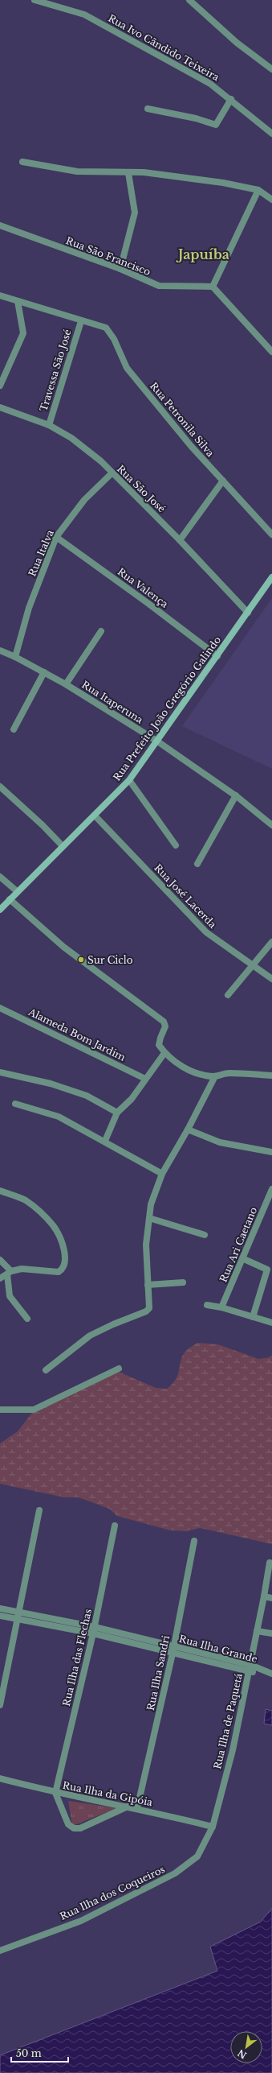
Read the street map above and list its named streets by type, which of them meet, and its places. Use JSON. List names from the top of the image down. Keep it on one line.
{"streets":{"main road":["Rua Prefeito João Gregório Galindo"],"street":["Rua Ivo Cãndido Teixeira","Rua São Francisco","Travessa São José","Rua Petronila Silva","Rua São José","Rua Italva","Rua Valença","Rua Itaperuna","Rua José Lacerda","Alameda Bom Jardim","Rua Ari Caetano","Rua Ilha Grande","Rua Ilha das Flechas","Rua Ilha Sandri","Rua Ilha de Paquetá","Rua Ilha da Gipóia","Rua Ilha dos Coqueiros"]},"crossings":[["Travessa São José","Rua Petronila Silva"],["Travessa São José","Rua São José"],["Rua São José","Rua Italva"],["Rua São José","Rua Prefeito João Gregório Galindo"],["Rua Italva","Rua Valença"],["Rua Italva","Rua Itaperuna"],["Rua Valença","Rua Prefeito João Gregório Galindo"],["Rua Itaperuna","Rua Prefeito João Gregório Galindo"],["Rua Prefeito João Gregório Galindo","Rua José Lacerda"],["Rua Ilha Grande","Rua Ilha das Flechas"],["Rua Ilha Grande","Rua Ilha Sandri"],["Rua Ilha Grande","Rua Ilha de Paquetá"],["Rua Ilha das Flechas","Rua Ilha da Gipóia"],["Rua Ilha Sandri","Rua Ilha da Gipóia"],["Rua Ilha de Paquetá","Rua Ilha da Gipóia"],["Rua Ilha de Paquetá","Rua Ilha dos Coqueiros"],["Rua Ilha da Gipóia","Rua Ilha dos Coqueiros"]],"districts":["Japuíba"],"places":["Sur Ciclo"],"scale_bar":"50 m","north":"bottom left"}
